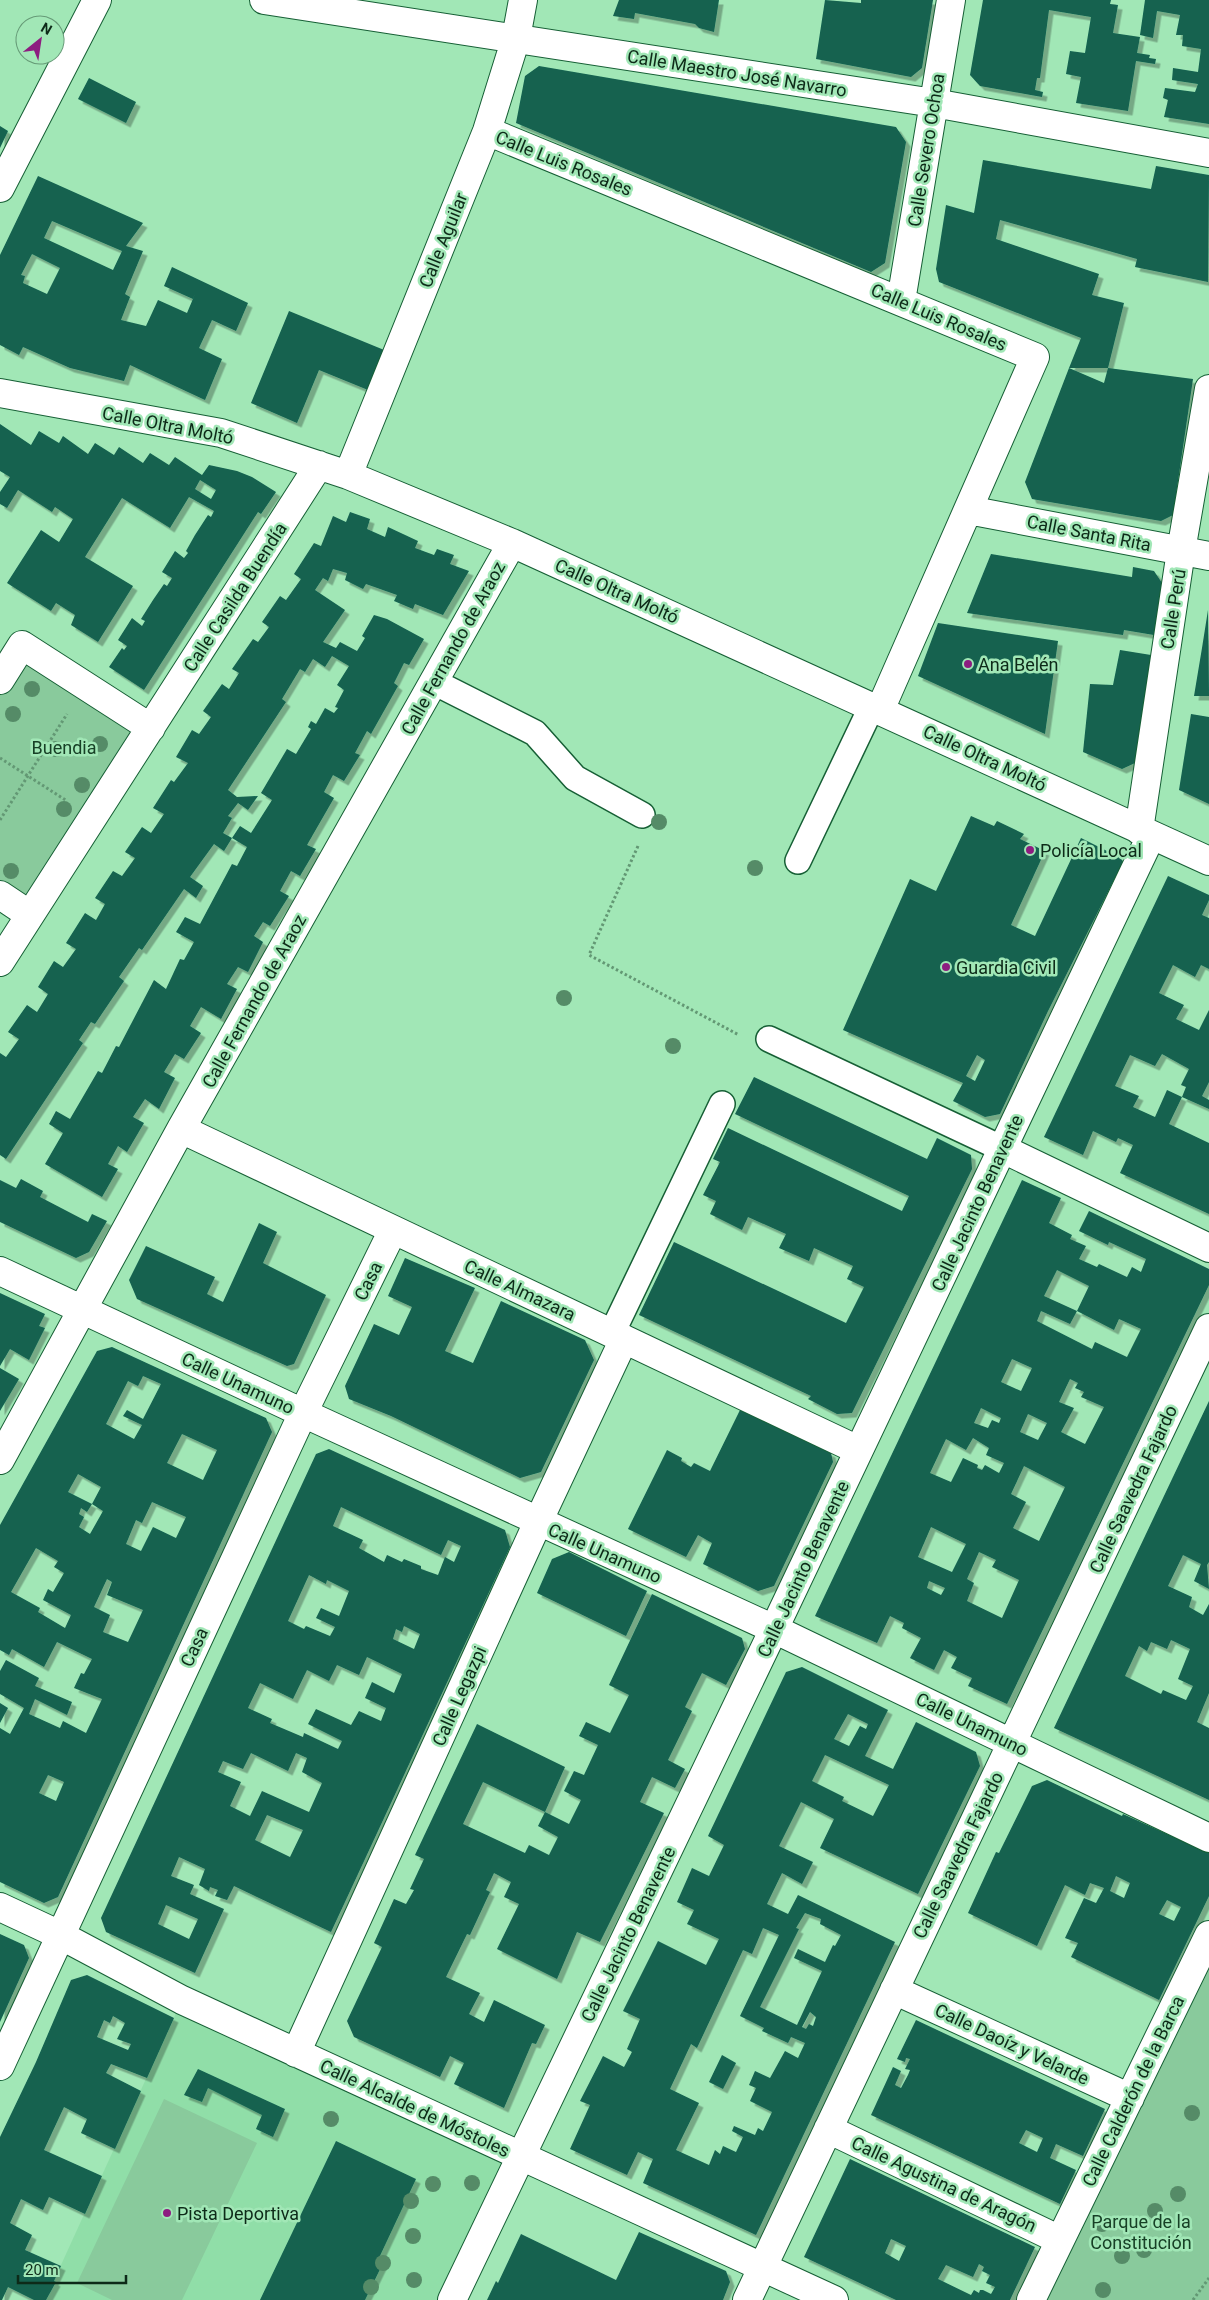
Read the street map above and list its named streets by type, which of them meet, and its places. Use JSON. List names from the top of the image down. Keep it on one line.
{"streets":{"street":["Calle Maestro José Navarro","Calle Severo Ochoa","Calle Luis Rosales","Calle Aguilar","Calle Oltra Moltó","Calle Santa Rita","Calle Casilda Buendía","Calle Perú","Calle Fernando de Araoz","Calle Jacinto Benavente","Casa","Calle Almazara","Calle Unamuno","Calle Saavedra Fajardo","Calle Legazpi","Calle Daoíz y Velarde","Calle Calderón de la Barca","Calle Alcalde de Móstoles","Calle Agustina de Aragón"]},"crossings":[["Calle Maestro José Navarro","Calle Severo Ochoa"],["Calle Maestro José Navarro","Calle Aguilar"],["Calle Severo Ochoa","Calle Luis Rosales"],["Calle Luis Rosales","Calle Aguilar"],["Calle Luis Rosales","Calle Oltra Moltó"],["Calle Luis Rosales","Calle Santa Rita"],["Calle Aguilar","Calle Oltra Moltó"],["Calle Oltra Moltó","Calle Casilda Buendía"],["Calle Oltra Moltó","Calle Perú"],["Calle Oltra Moltó","Calle Fernando de Araoz"],["Calle Oltra Moltó","Calle Jacinto Benavente"],["Calle Santa Rita","Calle Perú"],["Calle Perú","Calle Jacinto Benavente"],["Calle Fernando de Araoz","Calle Almazara"],["Calle Fernando de Araoz","Calle Unamuno"],["Calle Jacinto Benavente","Calle Almazara"],["Calle Jacinto Benavente","Calle Unamuno"],["Calle Jacinto Benavente","Calle Alcalde de Móstoles"],["Casa","Calle Almazara"],["Casa","Calle Unamuno"],["Casa","Calle Alcalde de Móstoles"],["Calle Almazara","Calle Legazpi"],["Calle Unamuno","Calle Saavedra Fajardo"],["Calle Unamuno","Calle Legazpi"],["Calle Saavedra Fajardo","Calle Daoíz y Velarde"],["Calle Saavedra Fajardo","Calle Alcalde de Móstoles"],["Calle Saavedra Fajardo","Calle Agustina de Aragón"],["Calle Legazpi","Calle Alcalde de Móstoles"],["Calle Daoíz y Velarde","Calle Calderón de la Barca"],["Calle Calderón de la Barca","Calle Agustina de Aragón"]],"parks":["Buendia","Parque de la Constitución"],"places":["Ana Belén","Policía Local","Guardia Civil","Pista Deportiva"],"scale_bar":"20 m","north":"top right"}
